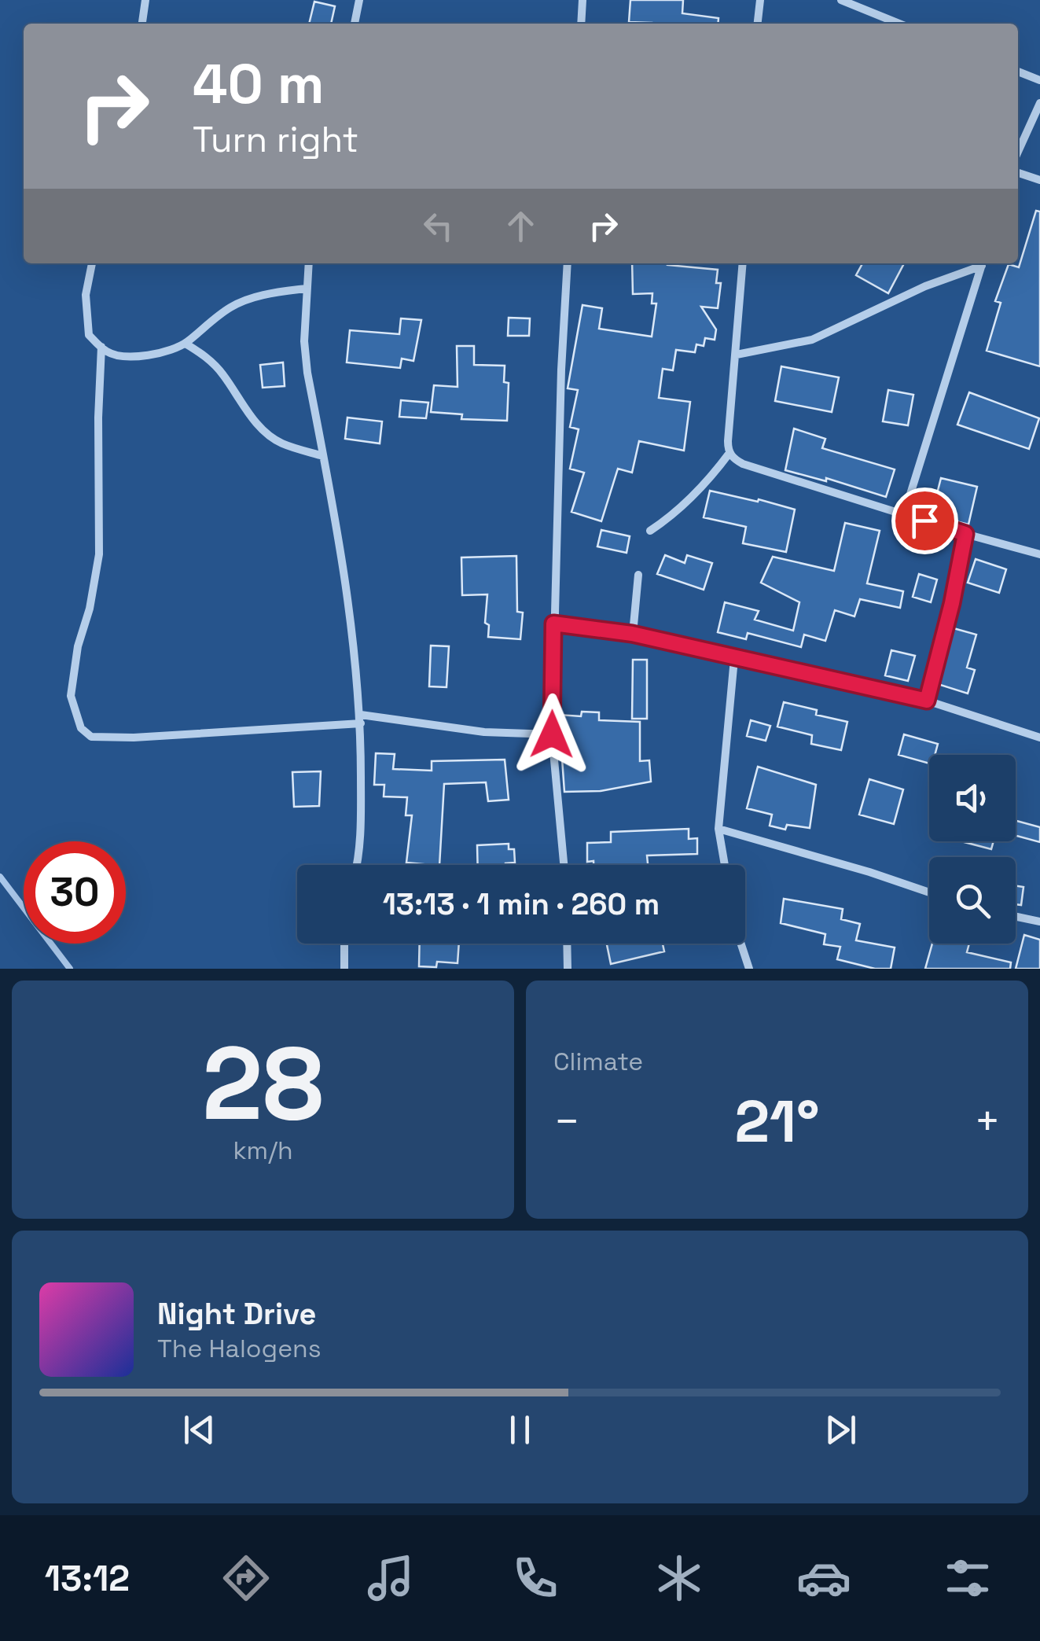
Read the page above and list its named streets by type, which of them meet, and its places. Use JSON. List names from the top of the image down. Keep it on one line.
{"page":{"turn":["40 m","Turn right"],"limit":"30","trip":"13:13 · 1 min · 260 m","tile":[["28","km/h"],"Climate"],"heat":["−","21°","+"],"song":["Night Drive","The Halogens"],"tabs":"13:12"}}
